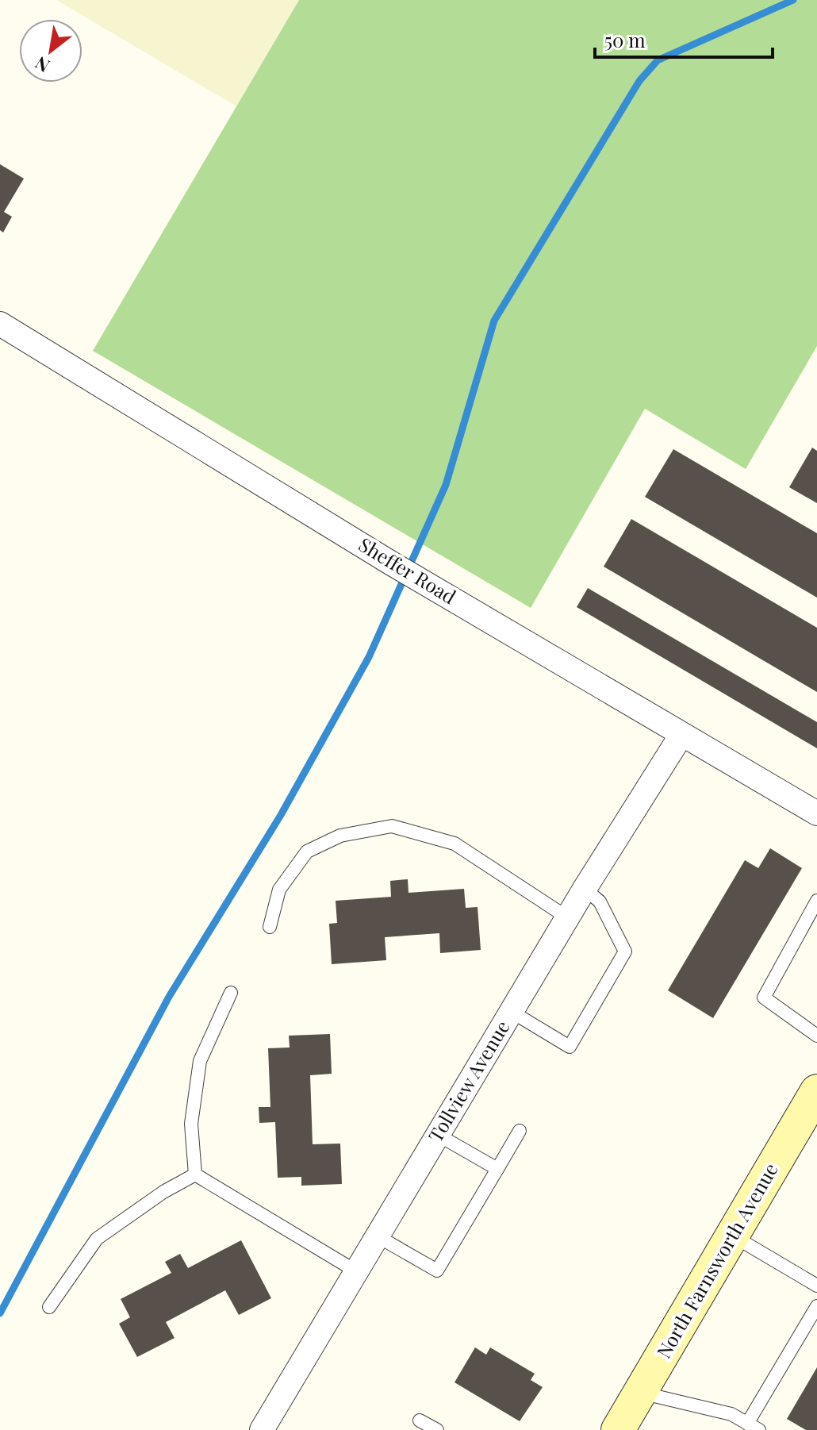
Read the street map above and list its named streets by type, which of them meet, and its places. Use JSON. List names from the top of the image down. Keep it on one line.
{"streets":{"main road":["North Farnsworth Avenue"],"street":["Sheffer Road","Tollview Avenue"]},"crossings":[["Sheffer Road","Tollview Avenue"]],"scale_bar":"50 m","north":"bottom left"}
